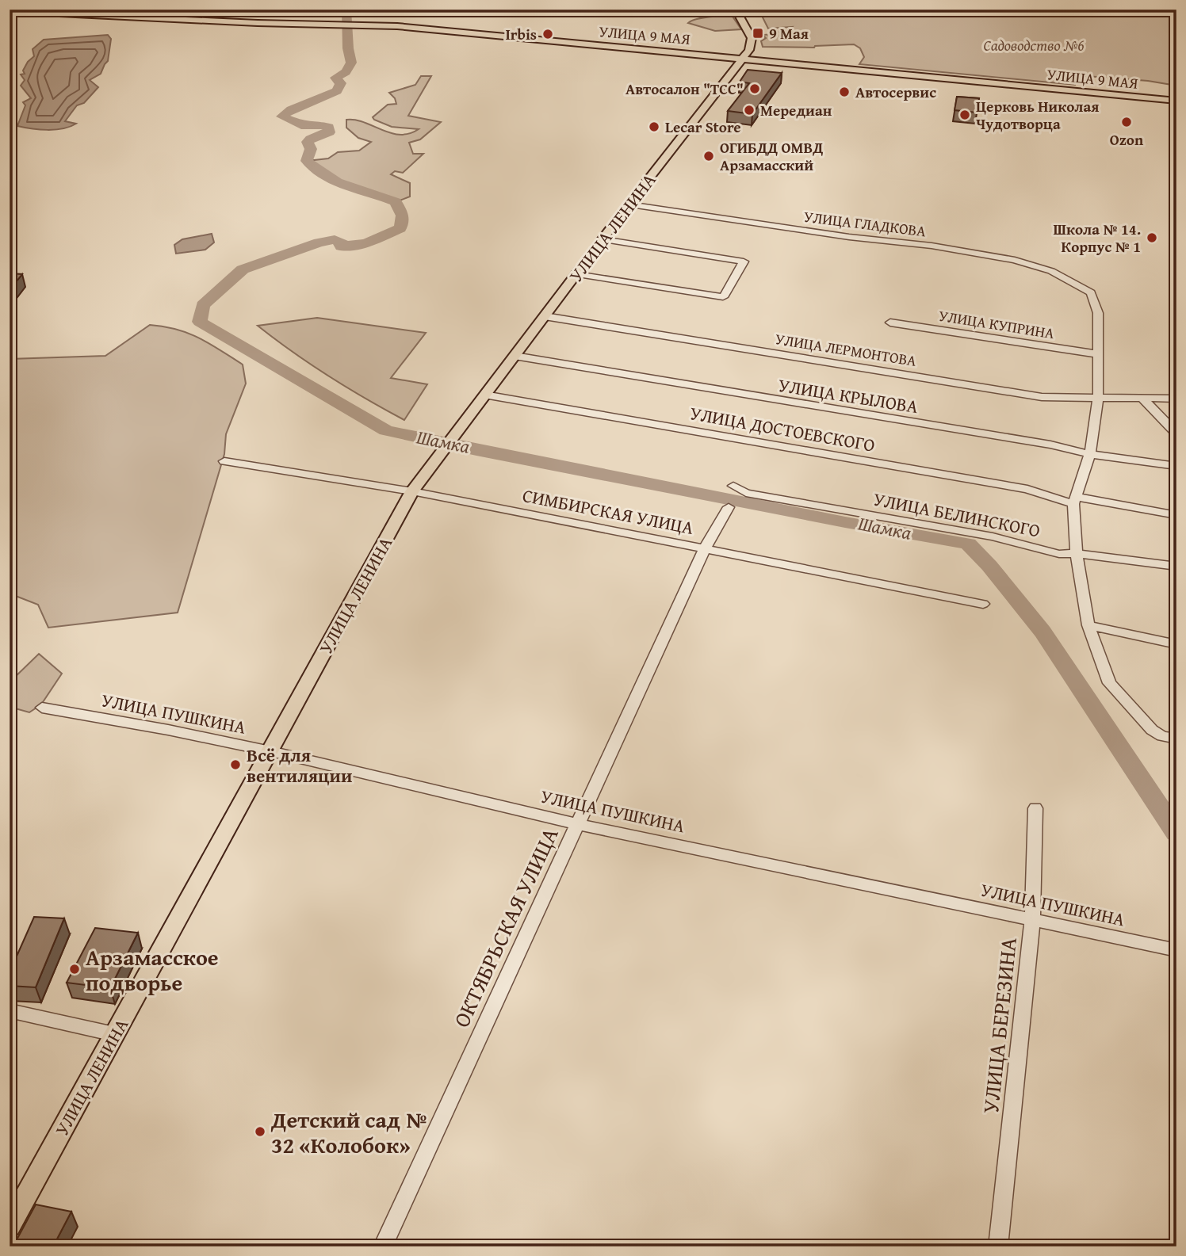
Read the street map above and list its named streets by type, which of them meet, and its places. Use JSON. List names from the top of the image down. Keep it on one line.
{"streets":{"main road":["УЛИЦА 9 МАЯ","УЛИЦА ЛЕНИНА"],"street":["УЛИЦА ГЛАДКОВА","УЛИЦА КУПРИНА","УЛИЦА ЛЕРМОНТОВА","УЛИЦА КРЫЛОВА","УЛИЦА ДОСТОЕВСКОГО","СИМБИРСКАЯ УЛИЦА","УЛИЦА БЕЛИНСКОГО","УЛИЦА ПУШКИНА","ОКТЯБРЬСКАЯ УЛИЦА","УЛИЦА БЕРЕЗИНА"]},"crossings":[["УЛИЦА 9 МАЯ","УЛИЦА ЛЕНИНА"],["УЛИЦА ГЛАДКОВА","УЛИЦА ЛЕНИНА"],["УЛИЦА ГЛАДКОВА","УЛИЦА КУПРИНА"],["УЛИЦА ЛЕНИНА","УЛИЦА ЛЕРМОНТОВА"],["УЛИЦА ЛЕНИНА","УЛИЦА КРЫЛОВА"],["УЛИЦА ЛЕНИНА","УЛИЦА ДОСТОЕВСКОГО"],["УЛИЦА ЛЕНИНА","СИМБИРСКАЯ УЛИЦА"],["УЛИЦА ЛЕНИНА","УЛИЦА ПУШКИНА"],["СИМБИРСКАЯ УЛИЦА","ОКТЯБРЬСКАЯ УЛИЦА"],["УЛИЦА ПУШКИНА","ОКТЯБРЬСКАЯ УЛИЦА"],["УЛИЦА ПУШКИНА","УЛИЦА БЕРЕЗИНА"]],"water":["Шамка"],"parks":["Садоводство №6"],"places":{"transit":["9 Мая"],"other":["Irbis","Автосалон \"ТСС\"","Автосервис","Мередиан","Церковь Николая Чудотворца","Ozon","Lecar Store","ОГИБДД ОМВД Арзамасский","Школа № 14. Корпус № 1","Всё для вентиляции","Арзамасское подворье","Детский сад № 32 «Колобок»"]}}
